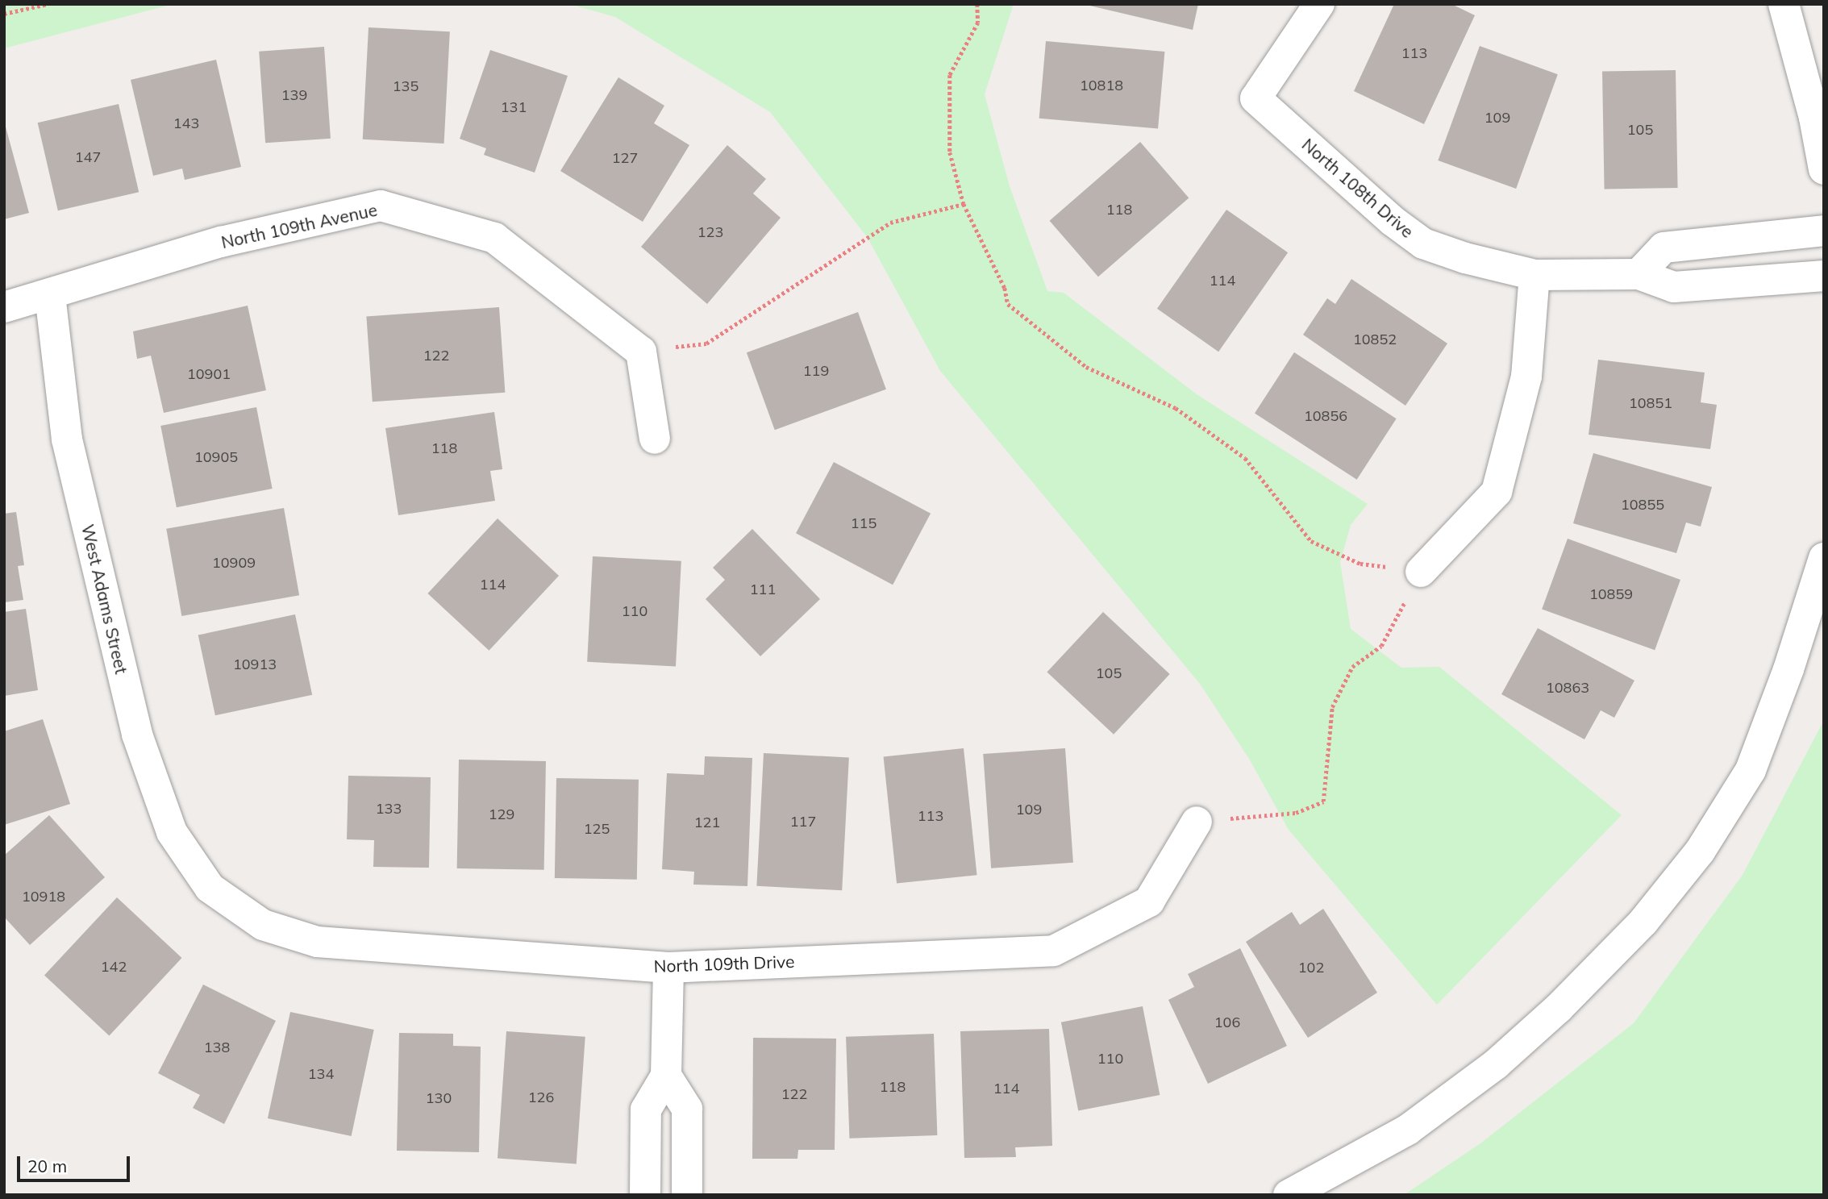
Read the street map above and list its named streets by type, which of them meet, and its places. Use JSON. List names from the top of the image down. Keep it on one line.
{"streets":{"street":["North 108th Drive","North 109th Avenue","West Adams Street","North 109th Drive"]},"crossings":[["North 109th Avenue","West Adams Street"],["West Adams Street","North 109th Drive"]],"house_numbers":["113","10818","135","139","131","109","143","105","147","127","118","123","114","10852","122","119","10901","10851","10856","118","10905","10855","115","10909","114","111","10859","110","10913","105","10863","133","109","129","113","117","121","125","10918","142","102","106","138","110","134","118","114","122","126","130"],"scale_bar":"20 m"}
